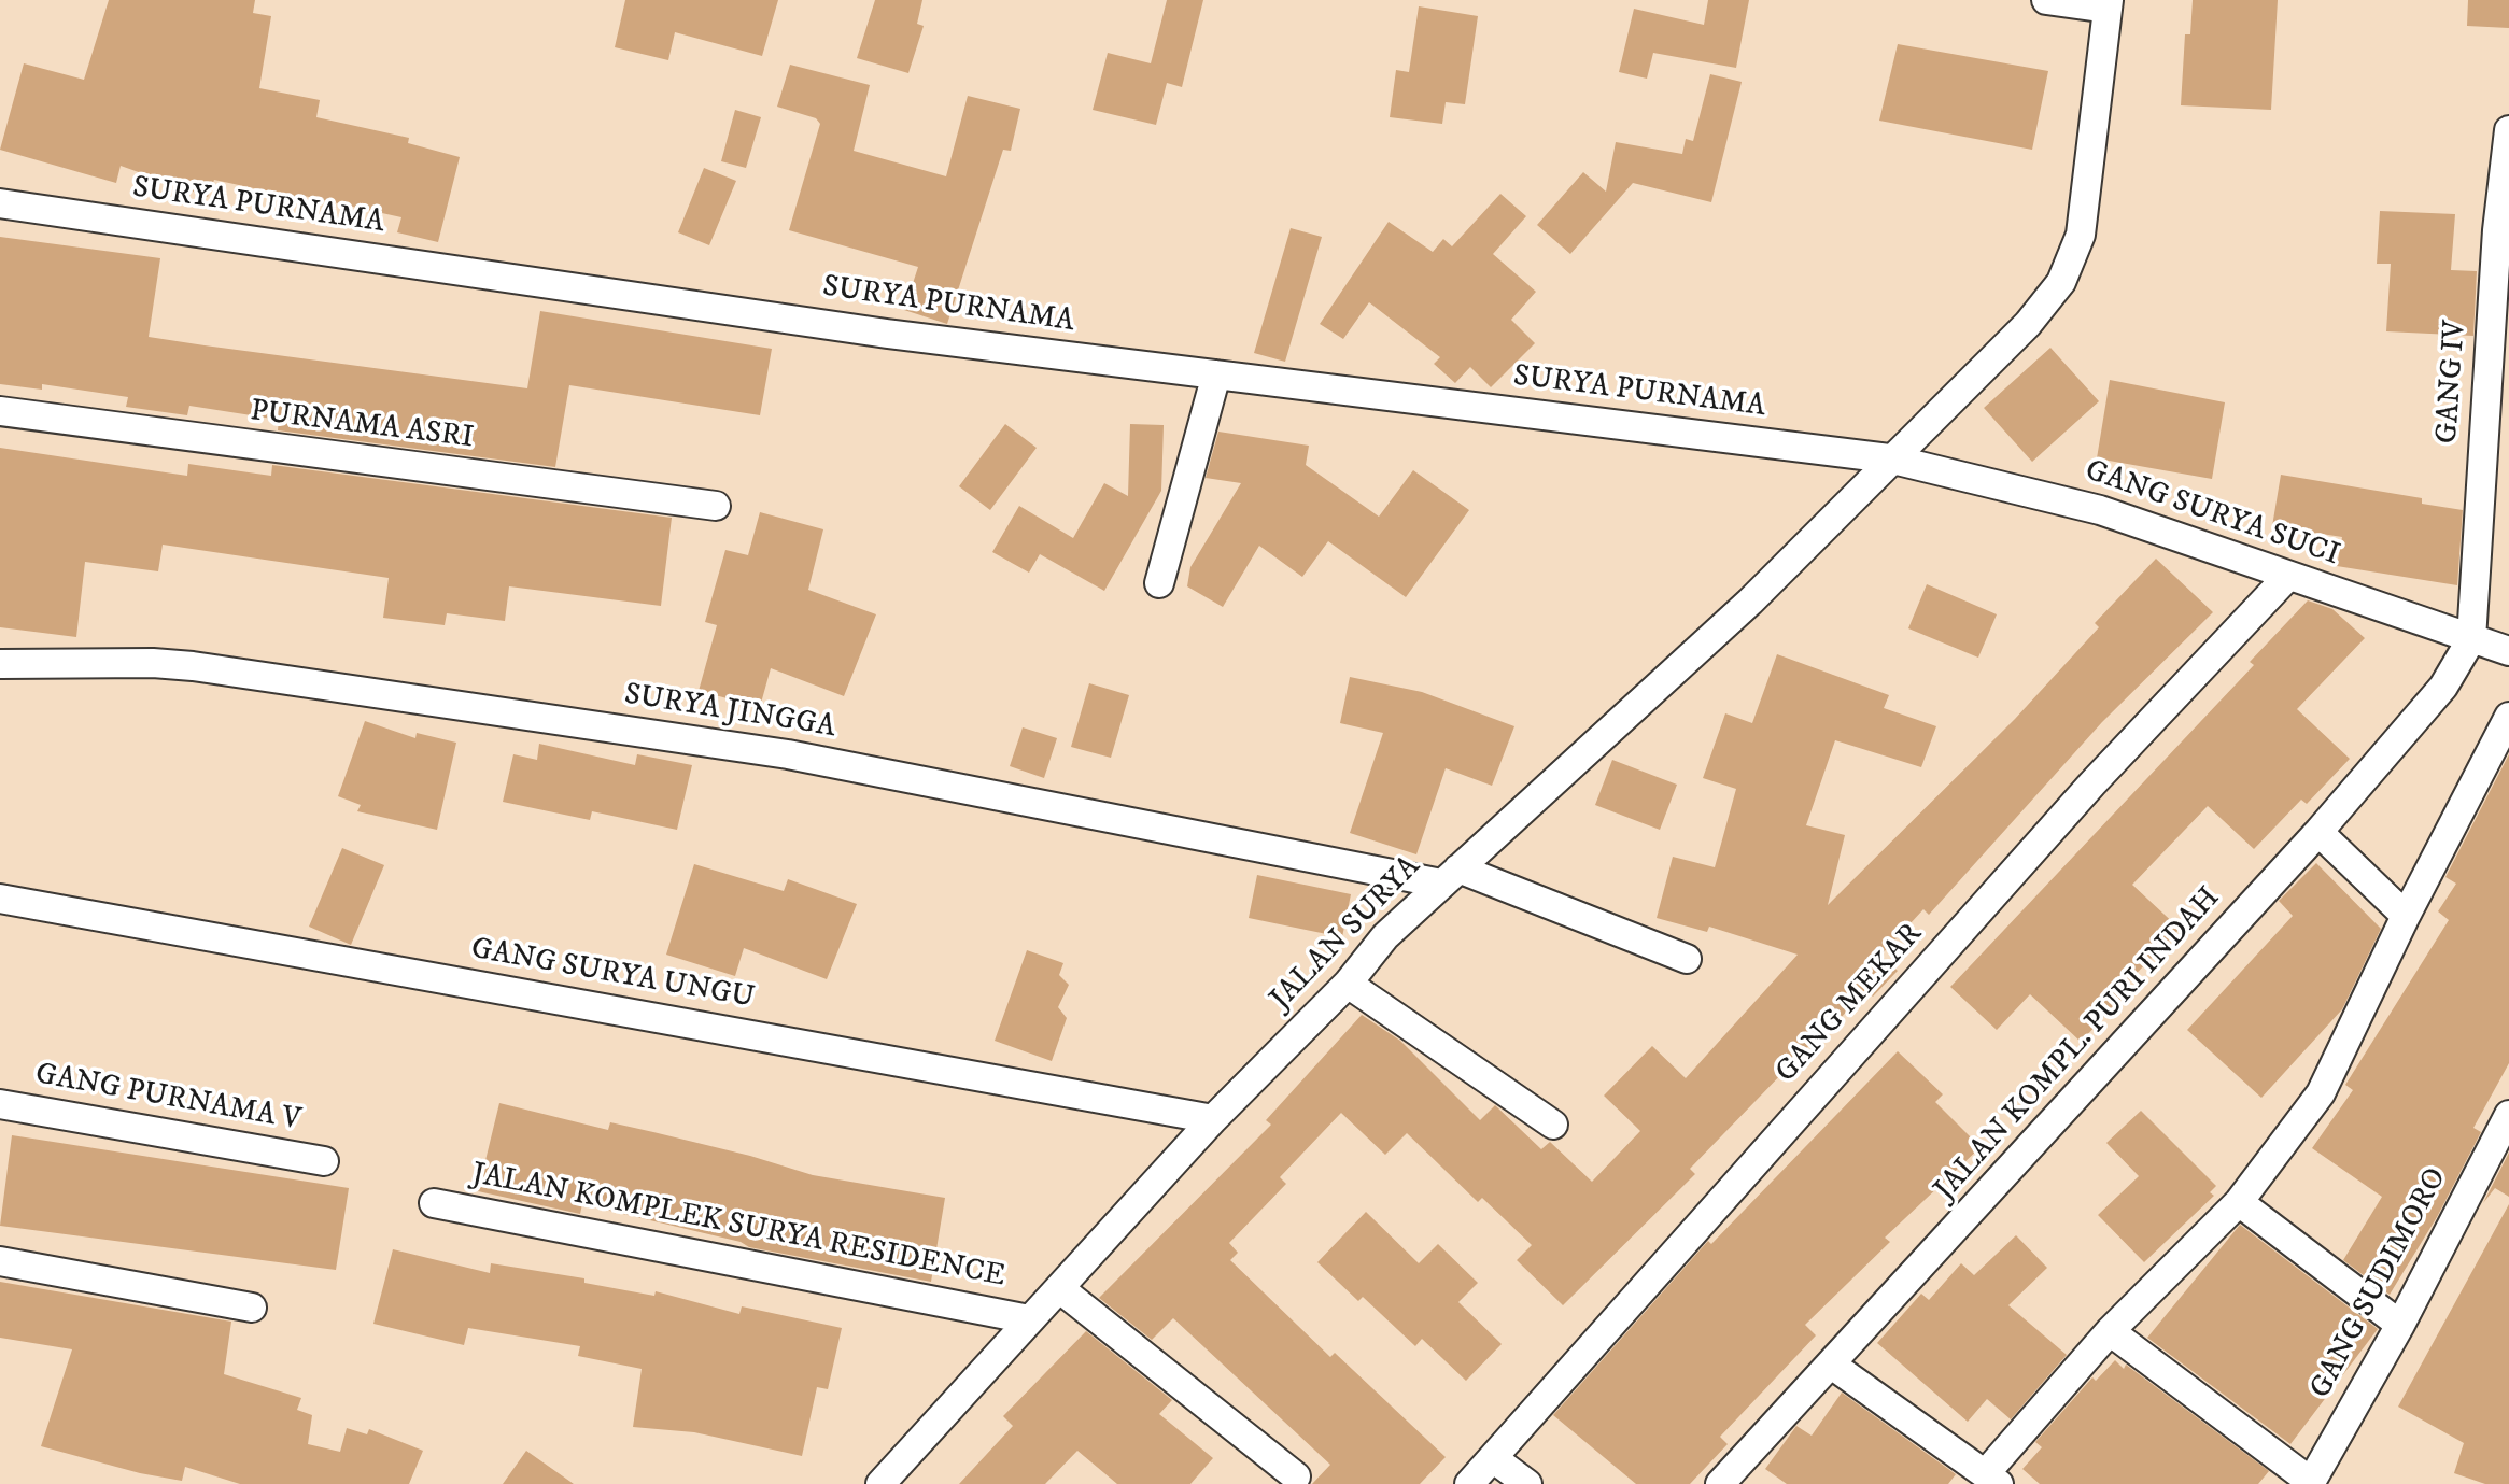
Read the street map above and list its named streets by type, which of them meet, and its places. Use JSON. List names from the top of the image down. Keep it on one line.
{"streets":{"street":["SURYA PURNAMA","GANG IV","PURNAMA ASRI","GANG SURYA SUCI","SURYA JINGGA","JALAN SURYA","GANG SURYA UNGU","GANG MEKAR","JALAN KOMPL. PURI INDAH","GANG PURNAMA V","JALAN KOMPLEK SURYA RESIDENCE","GANG SUDIMORO"]},"crossings":[["SURYA PURNAMA","GANG SURYA SUCI"],["SURYA PURNAMA","JALAN SURYA"],["GANG IV","GANG SURYA SUCI"],["GANG IV","JALAN KOMPL. PURI INDAH"],["GANG SURYA SUCI","JALAN SURYA"],["GANG SURYA SUCI","GANG MEKAR"],["GANG SURYA SUCI","JALAN KOMPL. PURI INDAH"],["SURYA JINGGA","JALAN SURYA"],["JALAN SURYA","GANG SURYA UNGU"],["JALAN SURYA","JALAN KOMPLEK SURYA RESIDENCE"]]}
